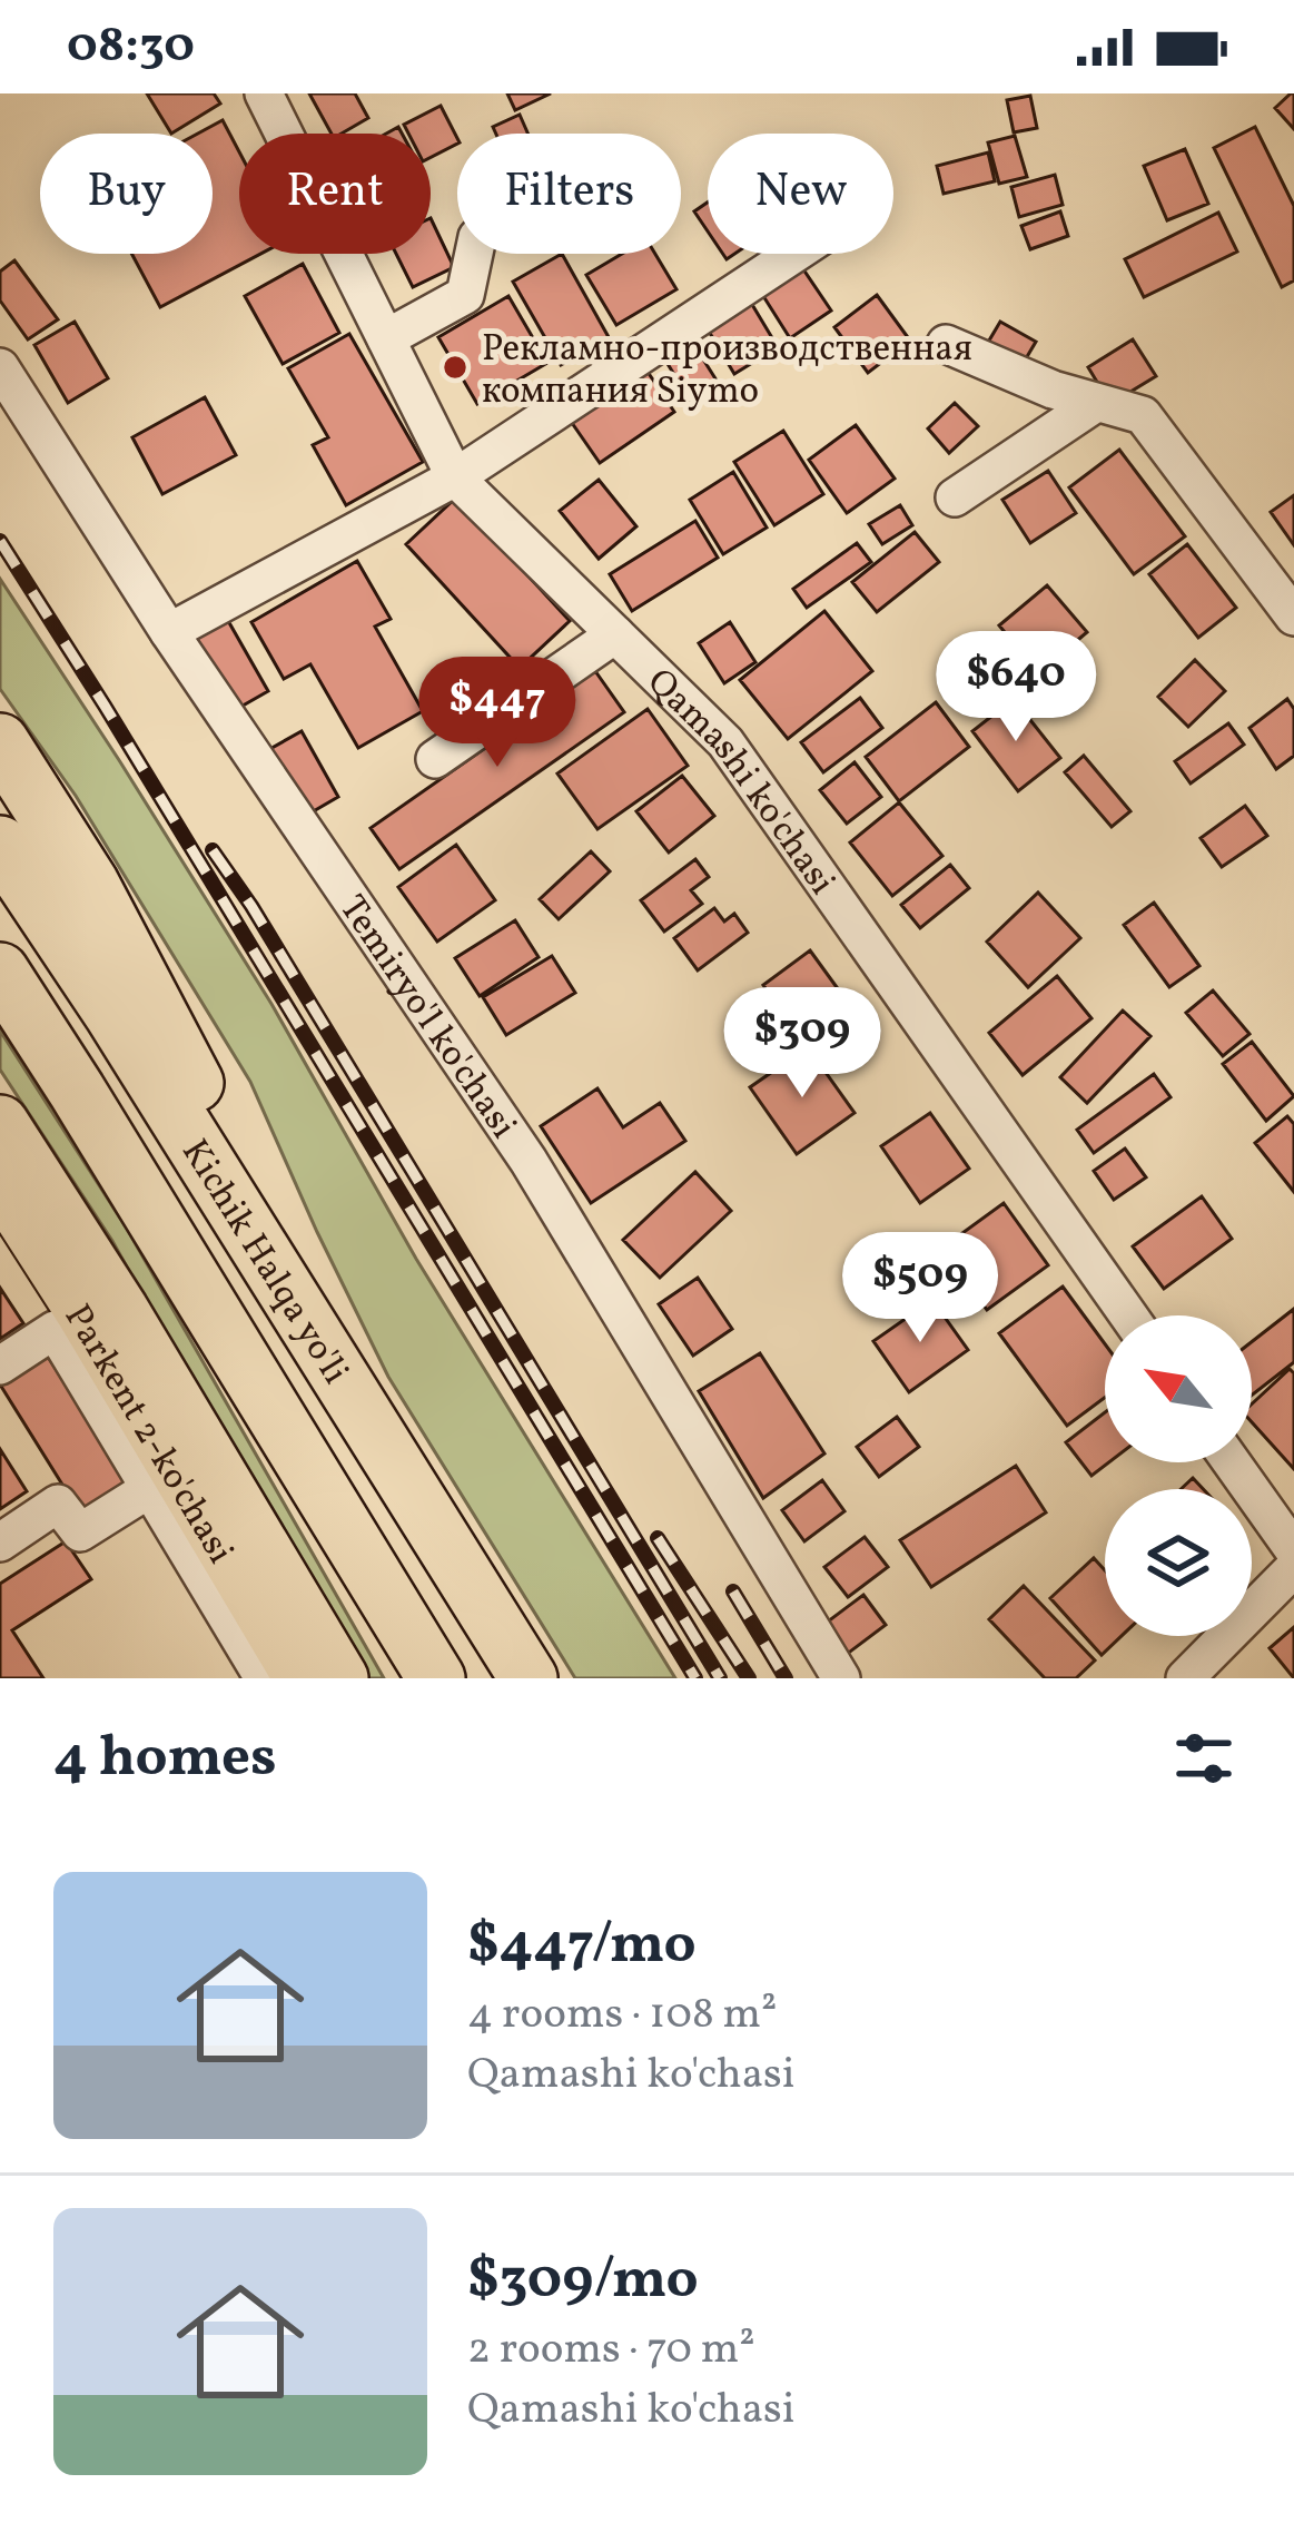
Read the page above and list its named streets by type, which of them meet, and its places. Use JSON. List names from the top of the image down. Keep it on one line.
{"streets":{"highway":["Kichik Halqa yo'li"],"main road":["Parkent 2-ko'chasi"],"street":["Qamashi ko'chasi","Temiryo'l ko'chasi"]},"places":["Рекламно-производственная компания Siymo"],"north":"top left","page":{"status":"08:30","chip":["Buy","Rent","Filters","New"],"price":["$640","$447","$309","$509"],"heading":"4 homes","list":[{"name":"$447/mo","note":"4 rooms · 108 m² · Qamashi ko'chasi"},{"name":"$309/mo","note":"2 rooms · 70 m² · Qamashi ko'chasi"}]}}
